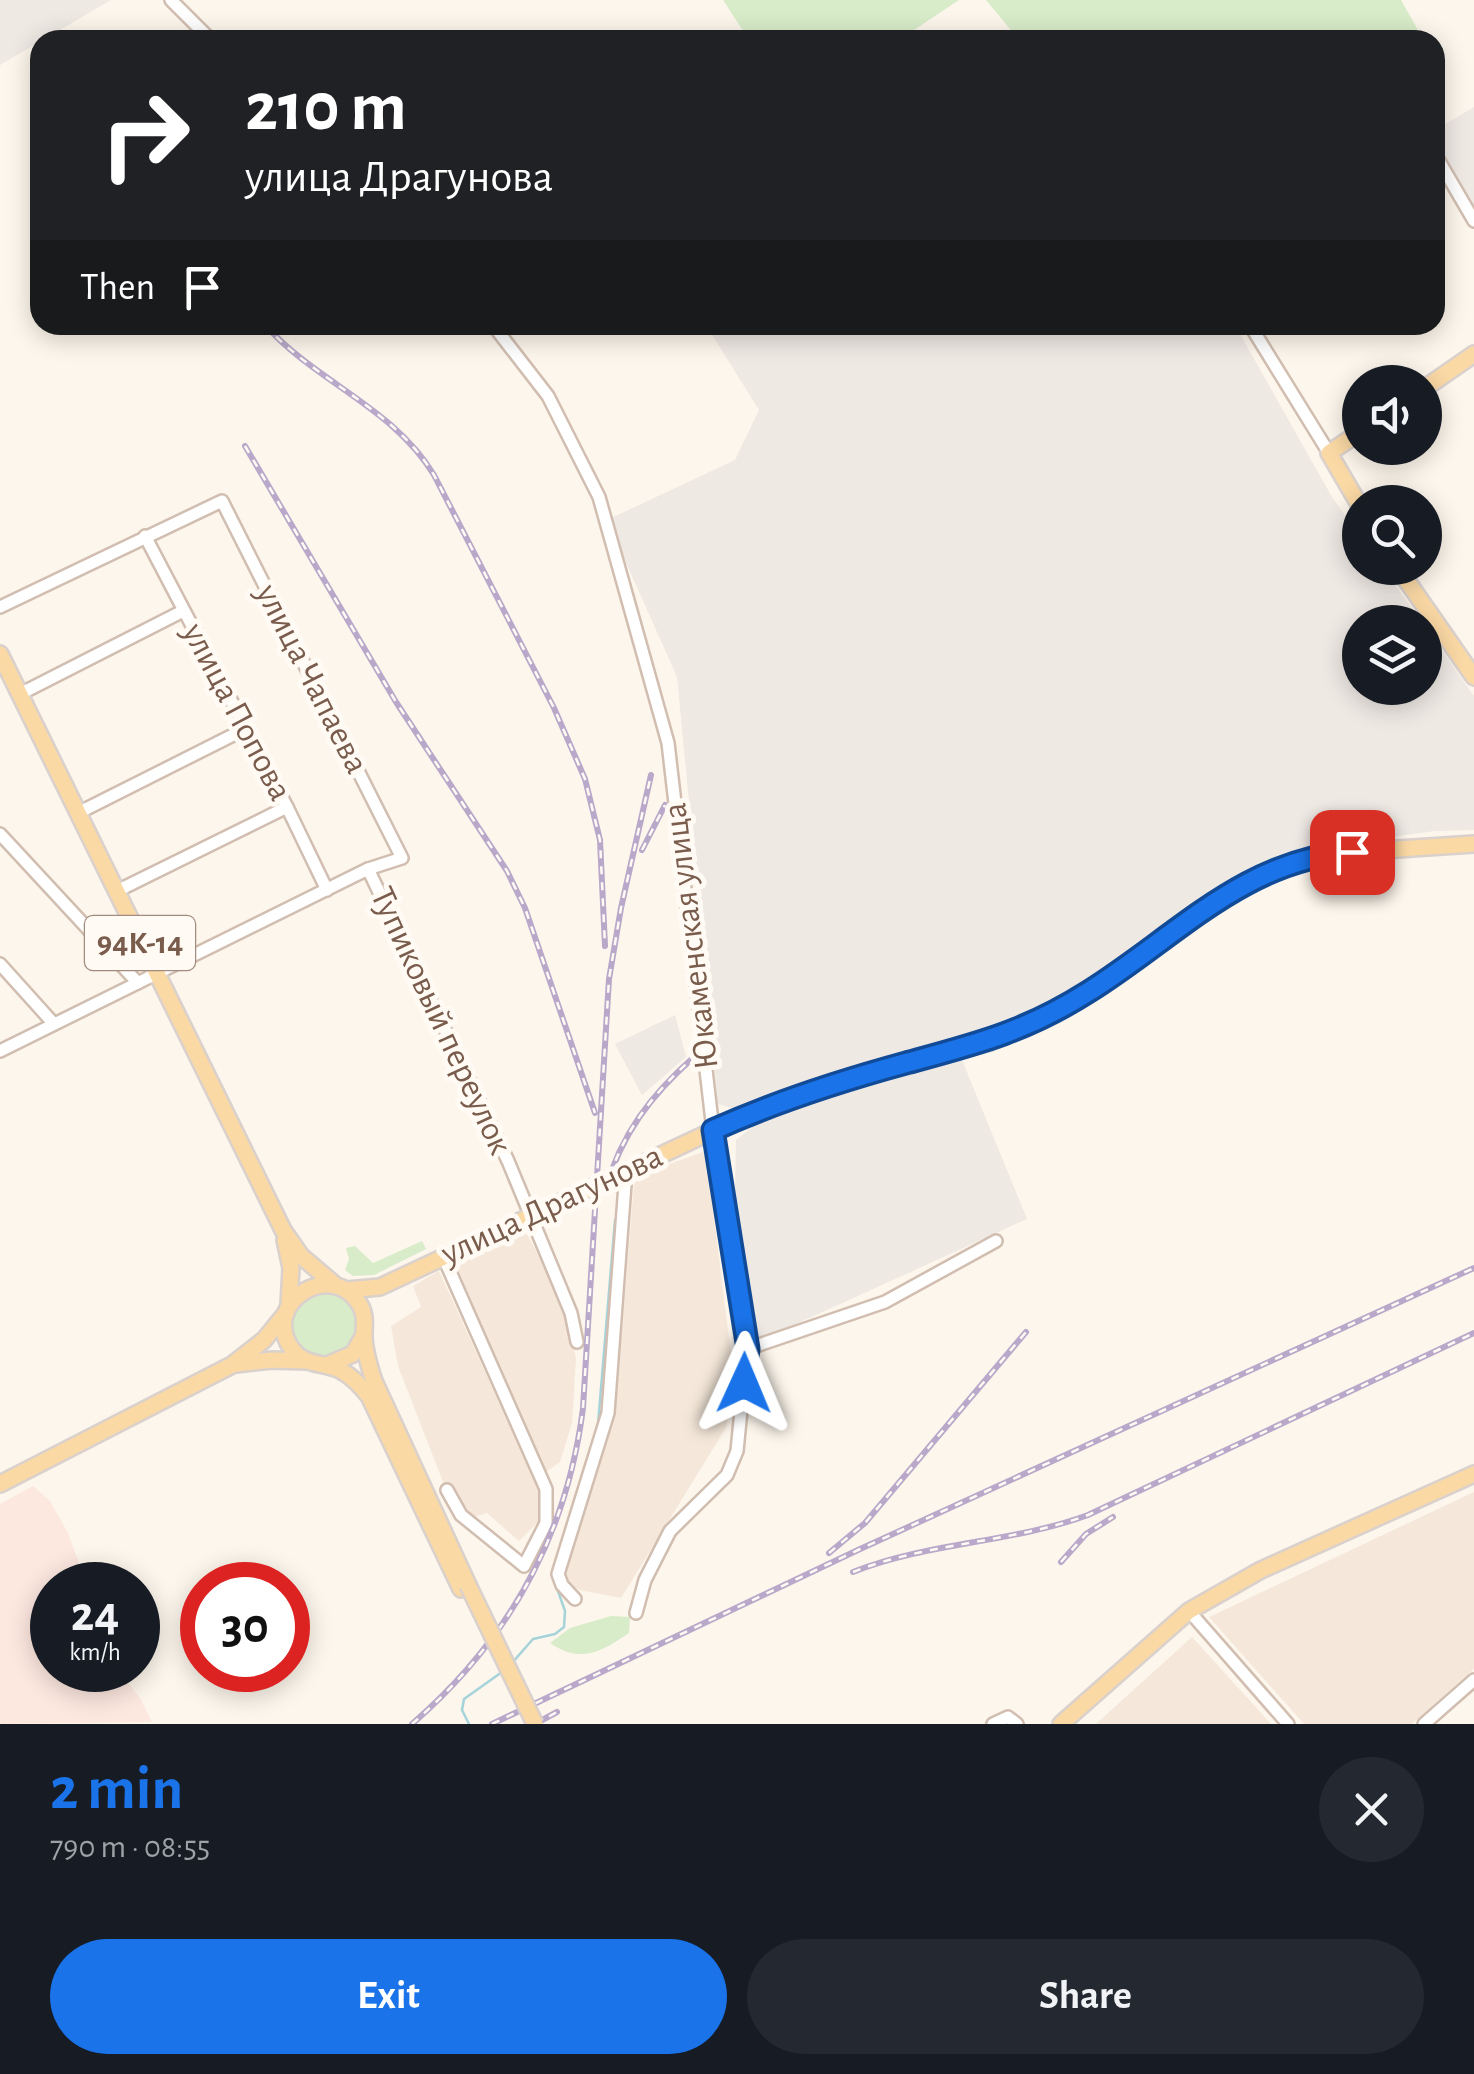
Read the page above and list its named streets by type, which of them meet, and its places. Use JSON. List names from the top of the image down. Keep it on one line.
{"streets":{"main road":["94К-14","улица Драгунова"],"street":["улица Чапаева","улица Попова","Юкаменская улица","Тупиковый переулок"]},"crossings":[["улица Чапаева","улица Попова"],["улица Чапаева","Тупиковый переулок"],["Юкаменская улица","улица Драгунова"],["Тупиковый переулок","улица Драгунова"]],"page":{"turn":["210 m","улица Драгунова"],"then":"Then","speed":"24 km/h","limit":"30","heading":["2 min","790 m · 08:55"],"buttons":["Exit","Share"]}}
